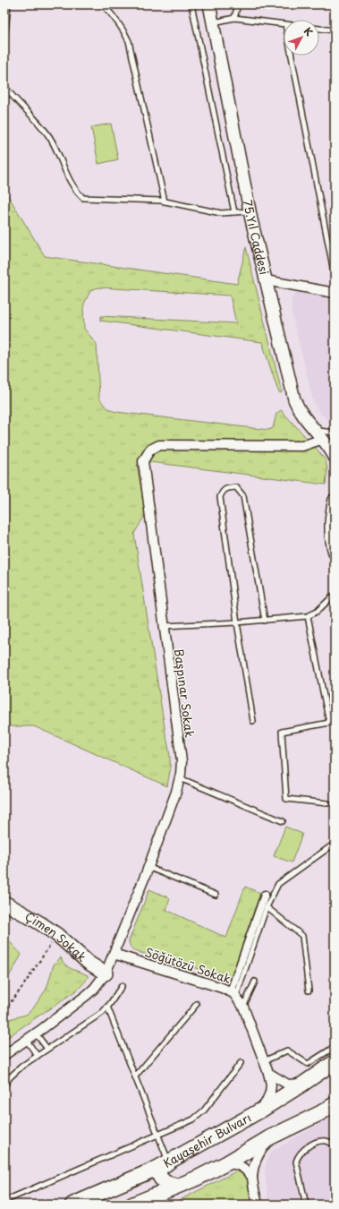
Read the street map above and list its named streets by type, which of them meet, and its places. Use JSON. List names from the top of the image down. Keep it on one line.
{"streets":{"main road":["Çimen Sokak","Kayaşehir Bulvarı"],"street":["75.Yıl Caddesi","Başpınar Sokak","Söğütözü Sokak"]},"crossings":[["75.Yıl Caddesi","Başpınar Sokak"],["Başpınar Sokak","Çimen Sokak"],["Başpınar Sokak","Söğütözü Sokak"],["Söğütözü Sokak","Kayaşehir Bulvarı"]],"north":"top right"}
